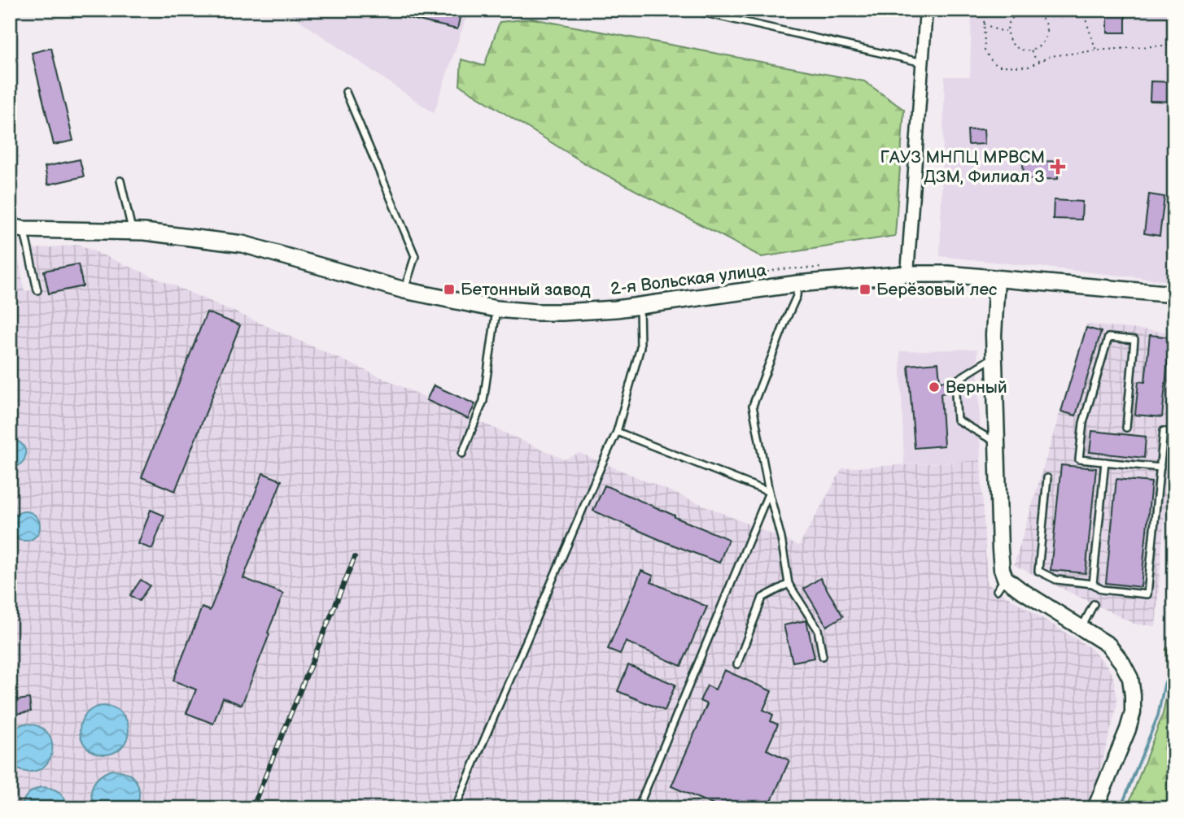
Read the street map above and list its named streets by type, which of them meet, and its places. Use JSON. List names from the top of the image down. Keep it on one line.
{"streets":{"main road":["2-я Вольская улица"]},"places":{"health":["ГАУЗ МНПЦ МРВСМ ДЗМ, Филиал 3"],"transit":["Бетонный завод","Берёзовый лес"],"other":["Верный"]}}
